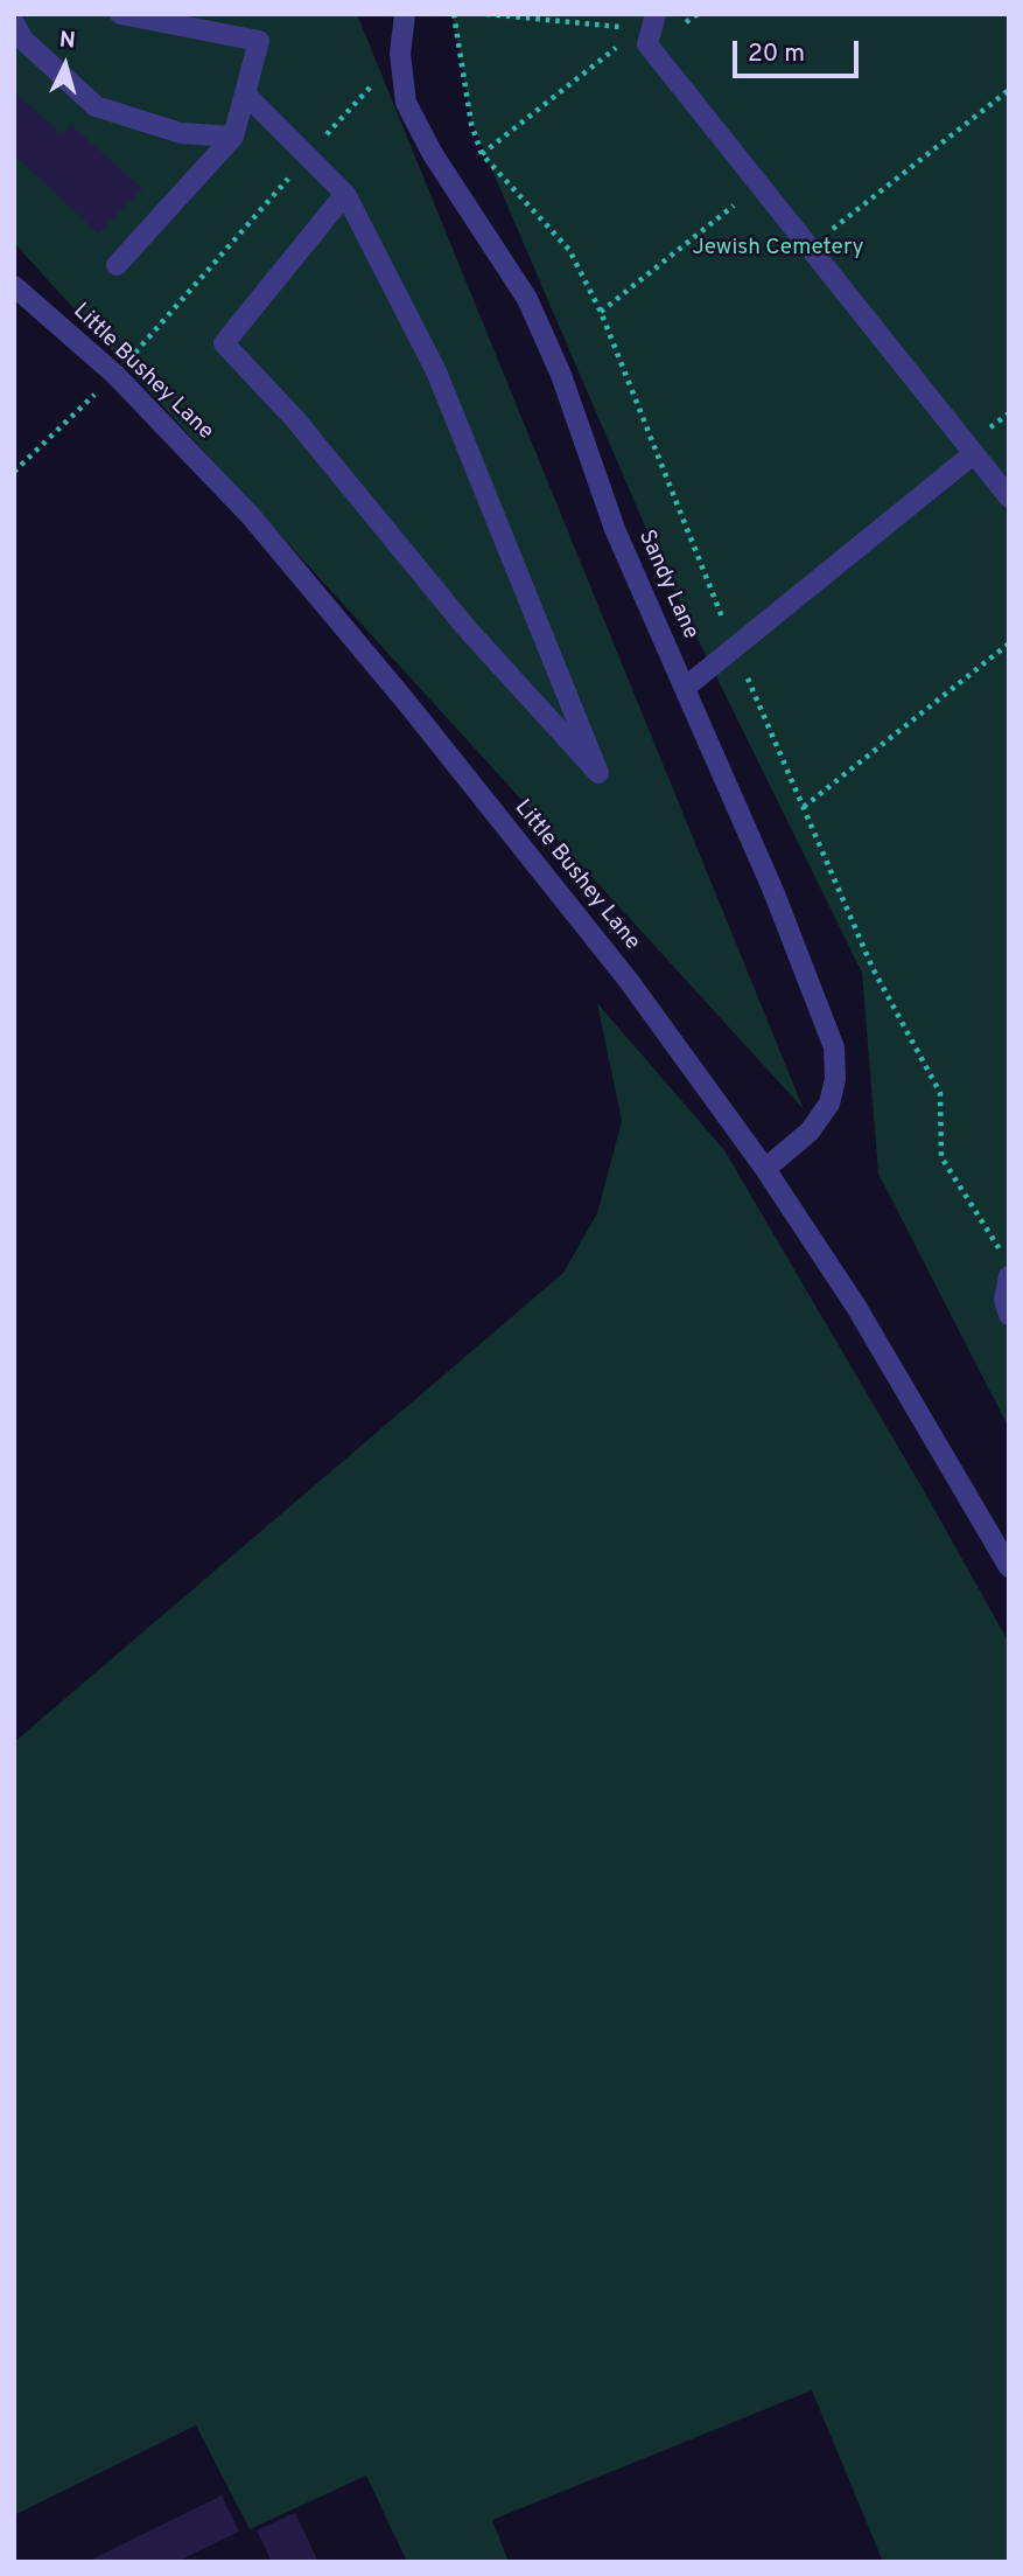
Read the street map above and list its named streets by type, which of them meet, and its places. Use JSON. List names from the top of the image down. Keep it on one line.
{"streets":{"street":["Little Bushey Lane","Sandy Lane"]},"crossings":[["Little Bushey Lane","Sandy Lane"]],"parks":["Jewish Cemetery"],"scale_bar":"20 m","north":"top"}
